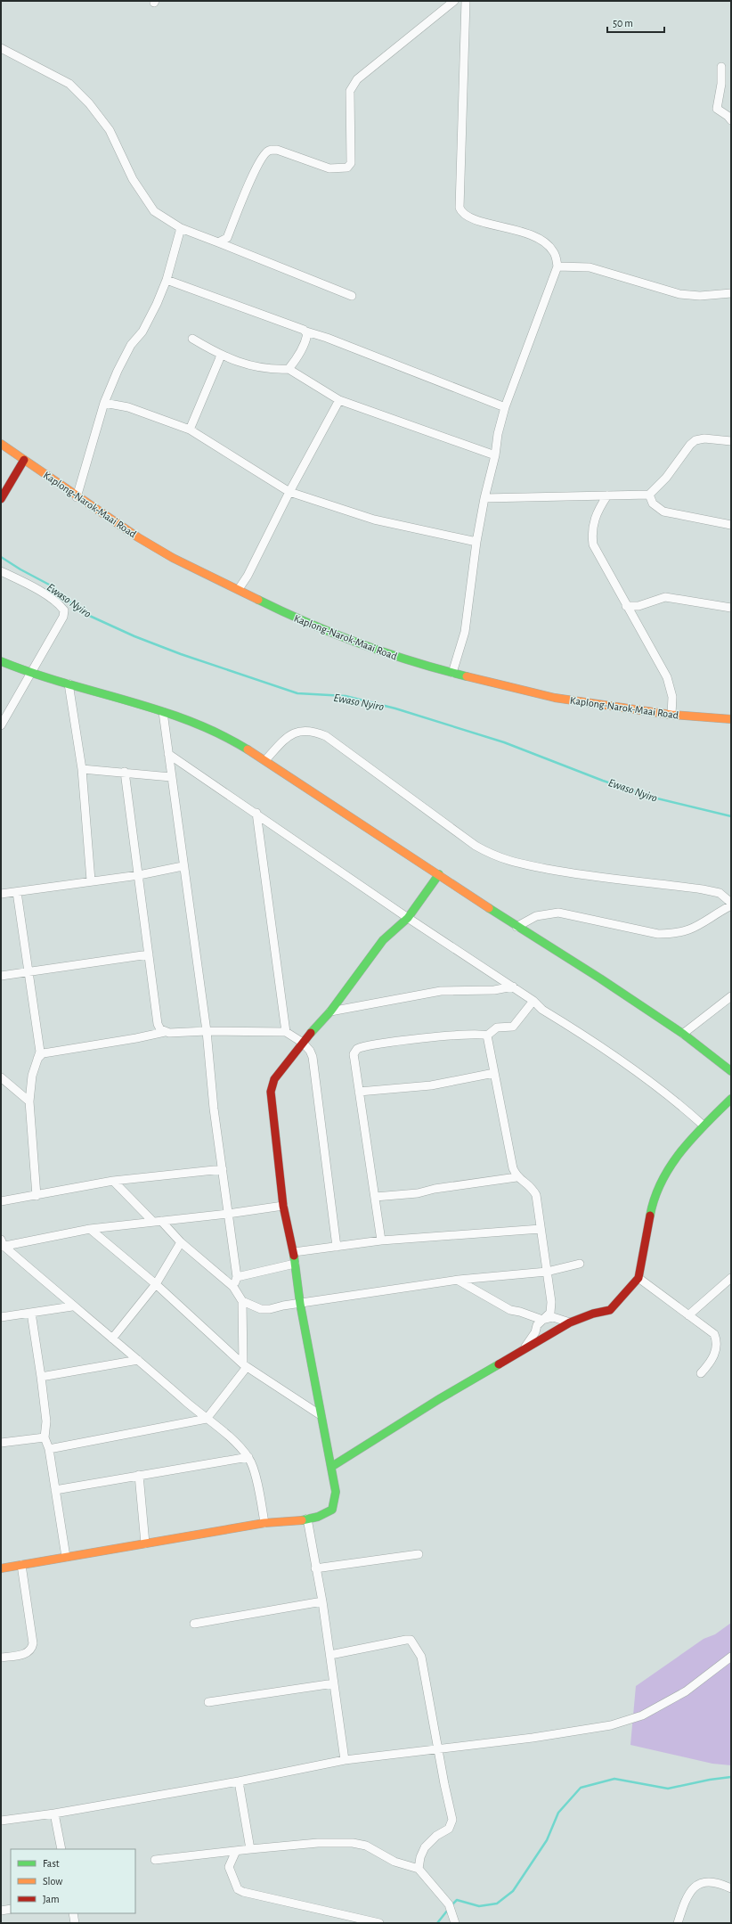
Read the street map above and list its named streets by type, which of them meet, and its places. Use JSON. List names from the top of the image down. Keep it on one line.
{"streets":{"main road":["Kaplong-Narok-Maai Road"]},"water":["Ewaso Nyiro"],"legend":["Fast","Slow","Jam"],"scale_bar":"50 m"}
